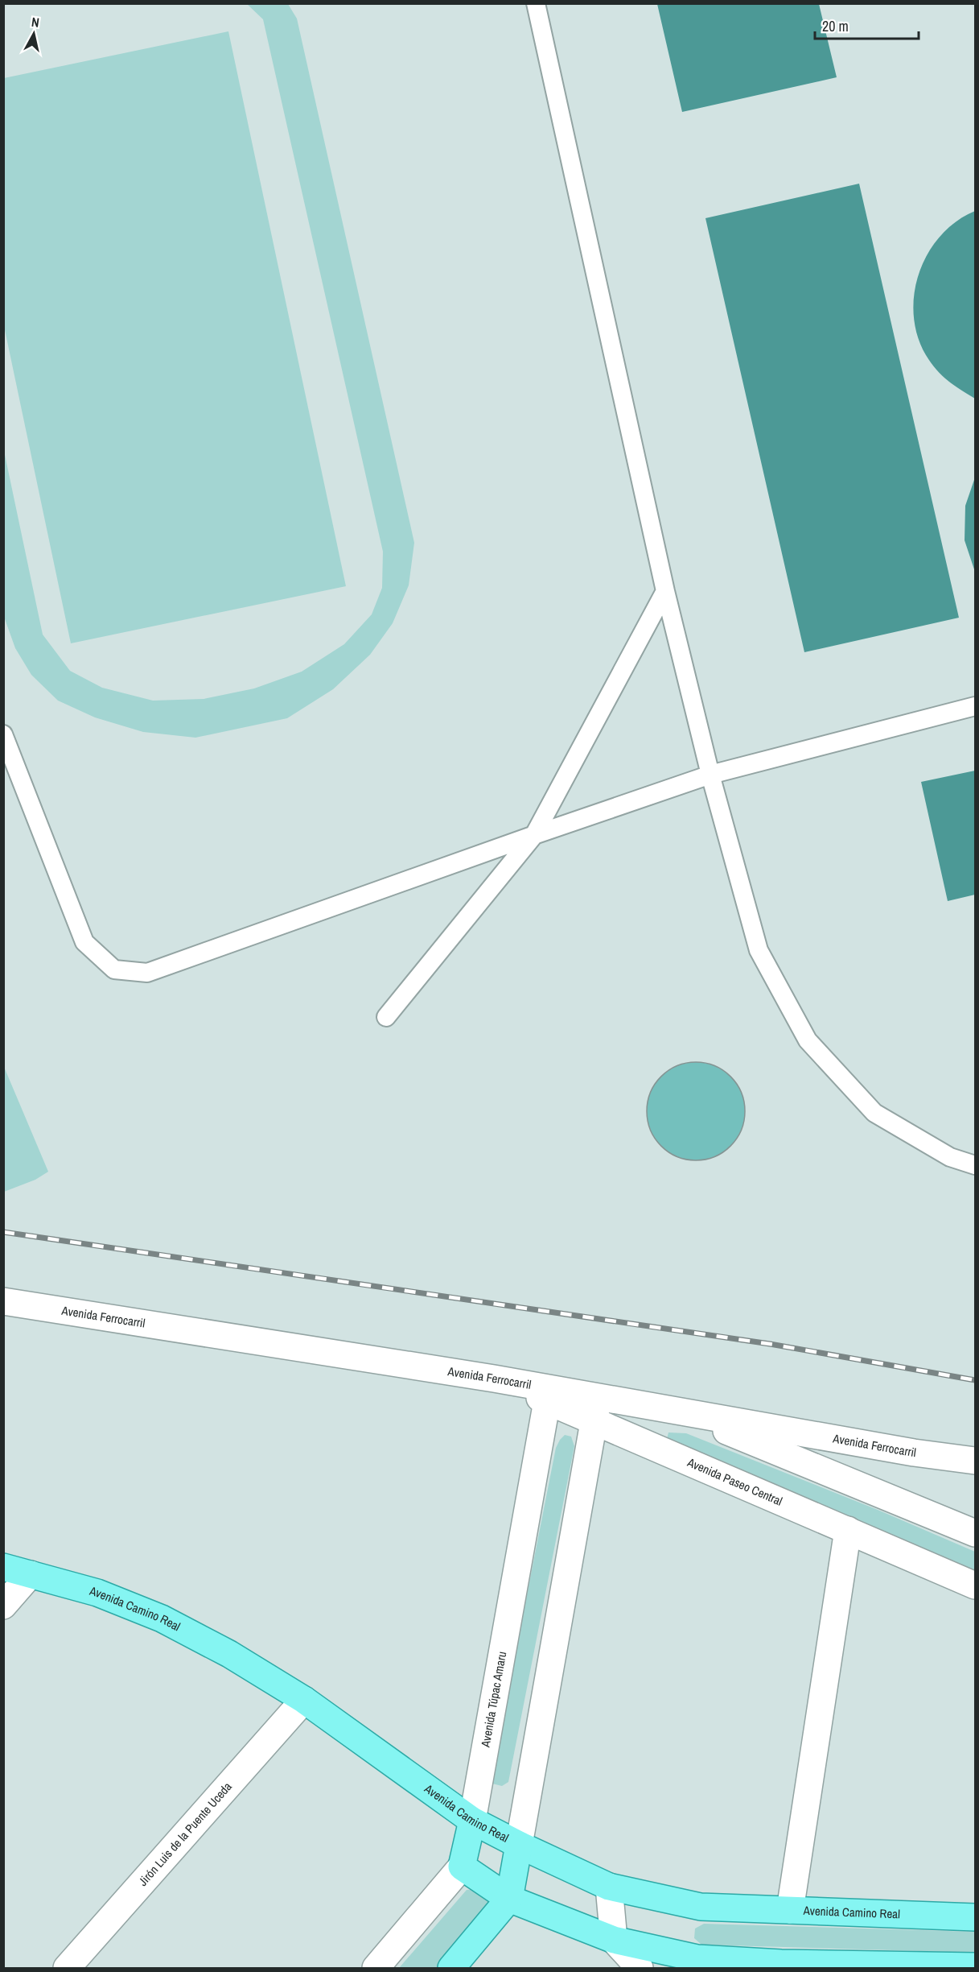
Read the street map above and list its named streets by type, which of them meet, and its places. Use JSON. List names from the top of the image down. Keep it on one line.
{"streets":{"main road":["Avenida Camino Real","Avenida Túpac Amaru"],"street":["Avenida Ferrocarril","Avenida Paseo Central","Jirón Luis de la Puente Uceda"]},"crossings":[["Avenida Ferrocarril","Avenida Paseo Central"],["Avenida Paseo Central","Avenida Túpac Amaru"],["Avenida Camino Real","Avenida Túpac Amaru"],["Avenida Camino Real","Jirón Luis de la Puente Uceda"]],"scale_bar":"20 m","north":"top"}
